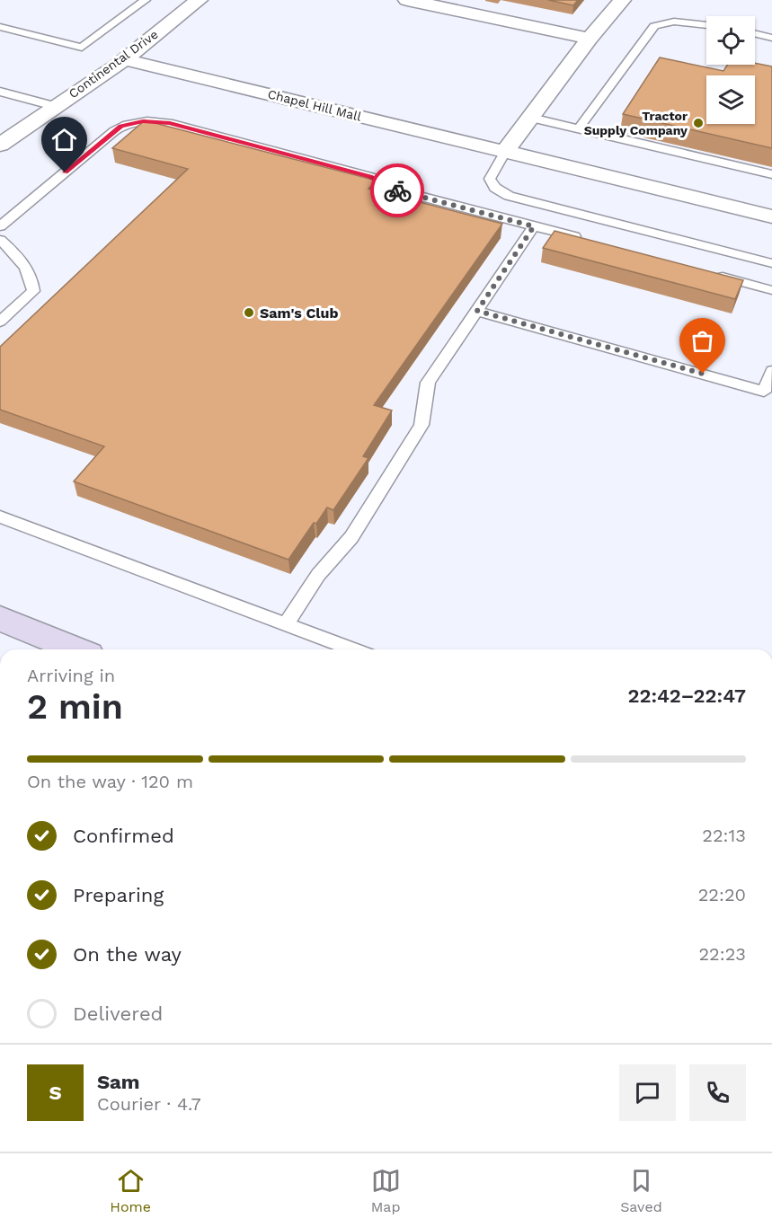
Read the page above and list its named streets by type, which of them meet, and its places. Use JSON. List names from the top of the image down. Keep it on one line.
{"streets":{"street":["Continental Drive","Chapel Hill Mall"]},"crossings":[["Continental Drive","Chapel Hill Mall"]],"places":["Tractor Supply Company","Sam's Club"],"page":{"heading":["2 min","Arriving in","22:42–22:47"],"panel":["Sam","Courier · 4.7"],"bar":"On the way · 120 m","list":[["Confirmed","22:13"],["Preparing","22:20"],["On the way","22:23"],"Delivered"],"round":"S","tabs":["Home","Map","Saved"]}}
